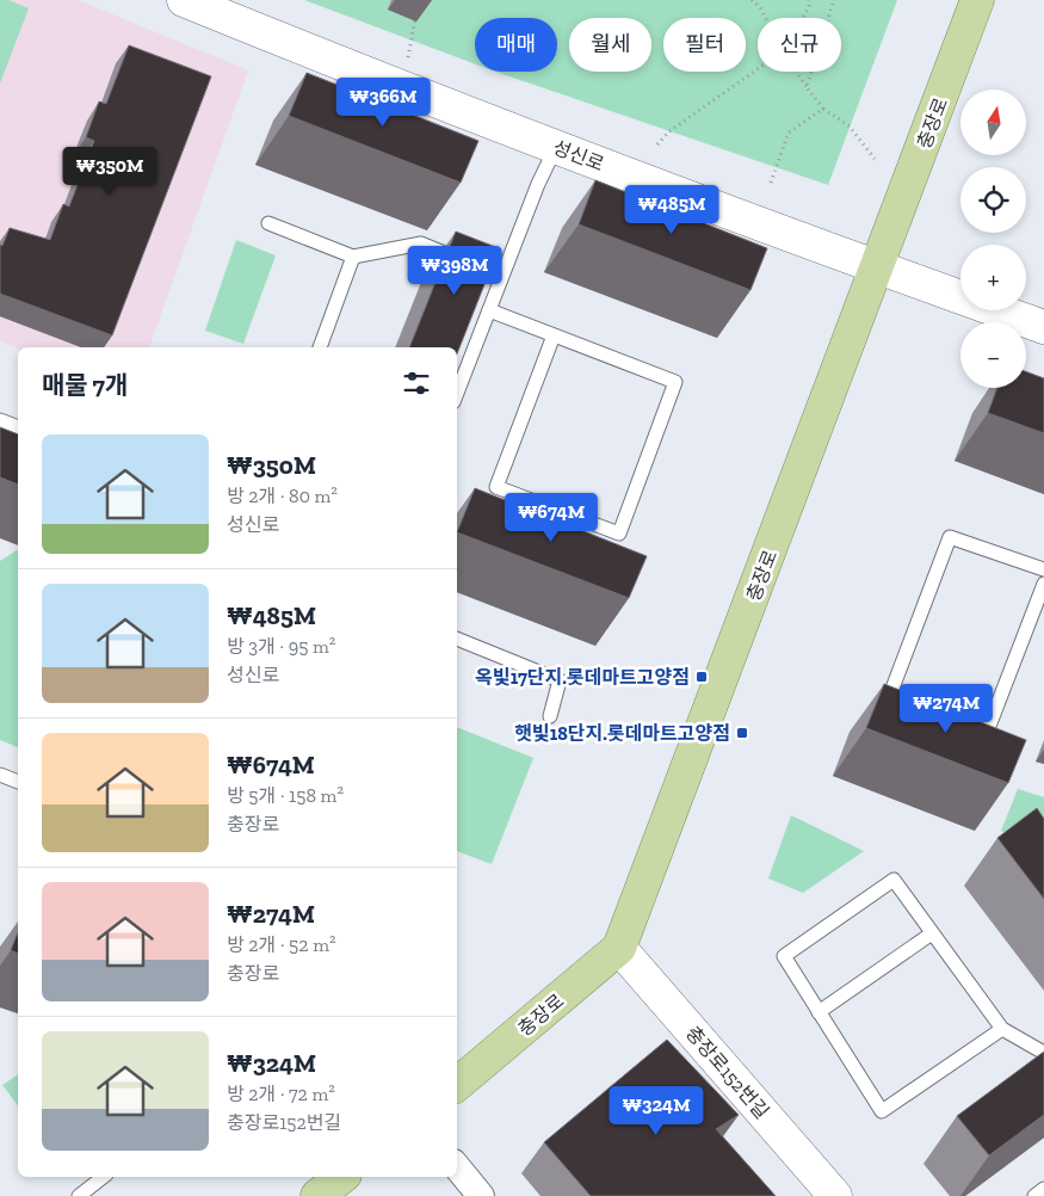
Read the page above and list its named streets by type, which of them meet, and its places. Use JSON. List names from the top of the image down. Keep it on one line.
{"streets":{"main road":["충장로"],"street":["성신로","충장로152번길"]},"crossings":[["충장로","성신로"],["충장로","충장로152번길"]],"places":{"transit":["옥빛17단지.롯데마트고양점","햇빛18단지.롯데마트고양점"]},"north":"top","page":{"chip":["매매","월세","필터","신규"],"price":["₩366M","₩350M","₩485M","₩398M","₩674M","₩274M","₩324M"],"map_buttons":["+","−"],"heading":"매물 7개","list":[{"name":"₩350M","note":"방 2개 · 80 m² · 성신로"},{"name":"₩485M","note":"방 3개 · 95 m² · 성신로"},{"name":"₩674M","note":"방 5개 · 158 m² · 충장로"},{"name":"₩274M","note":"방 2개 · 52 m² · 충장로"},{"name":"₩324M","note":"방 2개 · 72 m² · 충장로152번길"}]}}
